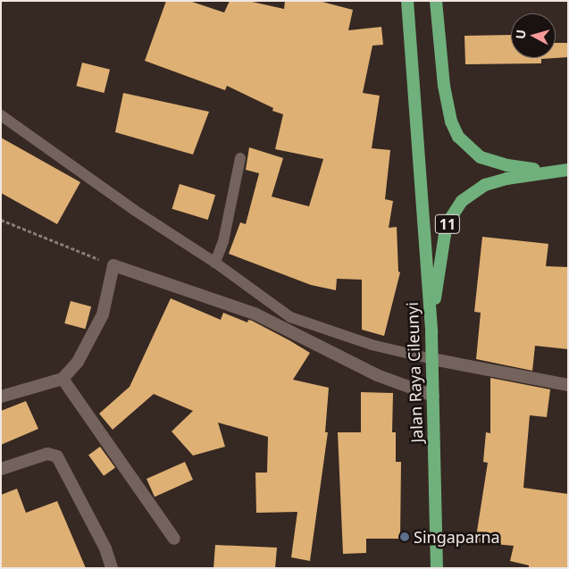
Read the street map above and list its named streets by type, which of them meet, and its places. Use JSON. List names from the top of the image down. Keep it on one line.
{"streets":{"highway":["11","Jalan Raya Cileunyi"]},"crossings":[["11","Jalan Raya Cileunyi"]],"places":["Singaparna"],"north":"left"}
